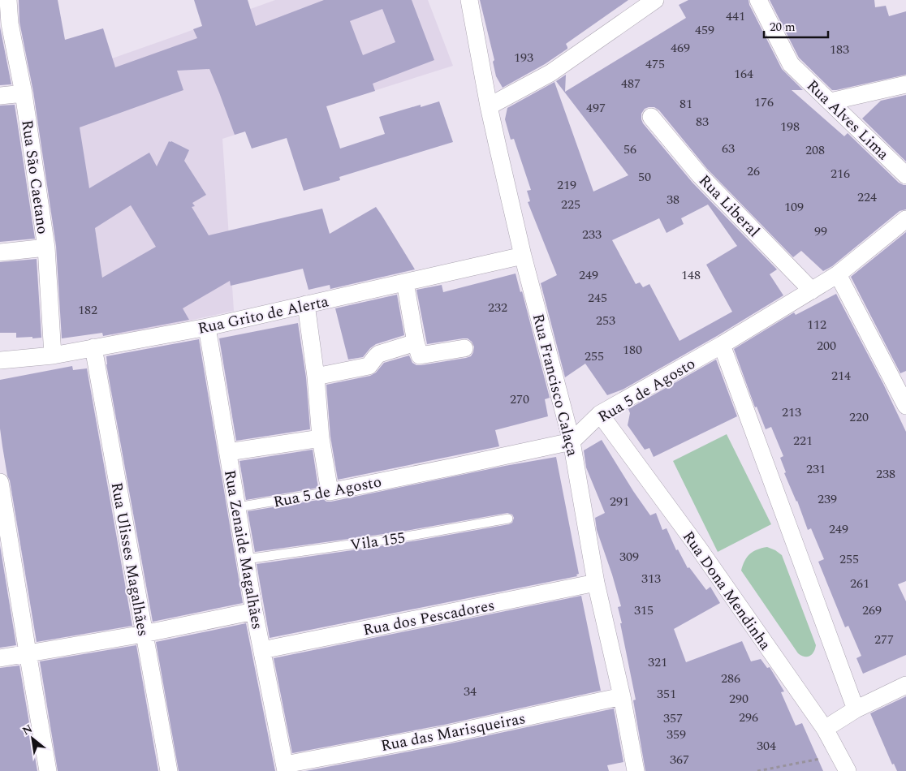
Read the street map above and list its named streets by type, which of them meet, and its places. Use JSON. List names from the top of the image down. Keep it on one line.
{"streets":{"street":["Rua Alves Lima","Rua São Caetano","Rua Liberal","Rua Grito de Alerta","Rua Francisco Calaça","Rua 5 de Agosto","Rua Zenaide Magalhães","Rua Ulisses Magalhães","Rua Dona Mendinha","Rua dos Pescadores","Rua das Marisqueiras"],"lane":["Vila 155"]},"crossings":[["Rua São Caetano","Rua Grito de Alerta"],["Rua Liberal","Rua 5 de Agosto"],["Rua Grito de Alerta","Rua Francisco Calaça"],["Rua Grito de Alerta","Rua Zenaide Magalhães"],["Rua Grito de Alerta","Rua Ulisses Magalhães"],["Rua Francisco Calaça","Rua 5 de Agosto"],["Rua Francisco Calaça","Rua dos Pescadores"],["Rua Francisco Calaça","Rua das Marisqueiras"],["Rua 5 de Agosto","Rua Zenaide Magalhães"],["Rua 5 de Agosto","Rua Dona Mendinha"],["Vila 155","Rua Zenaide Magalhães"],["Rua Zenaide Magalhães","Rua dos Pescadores"],["Rua Zenaide Magalhães","Rua das Marisqueiras"]],"house_numbers":["441","459","469","183","193","475","164","487","176","81","497","83","198","63","56","208","26","216","50","219","224","38","225","109","99","233","249","148","245","232","182","253","112","200","180","255","214","270","213","220","221","231","238","239","291","249","309","255","313","261","315","269","277","321","286","34","351","290","296","357","359","304","367"],"scale_bar":"20 m","north":"top left"}
